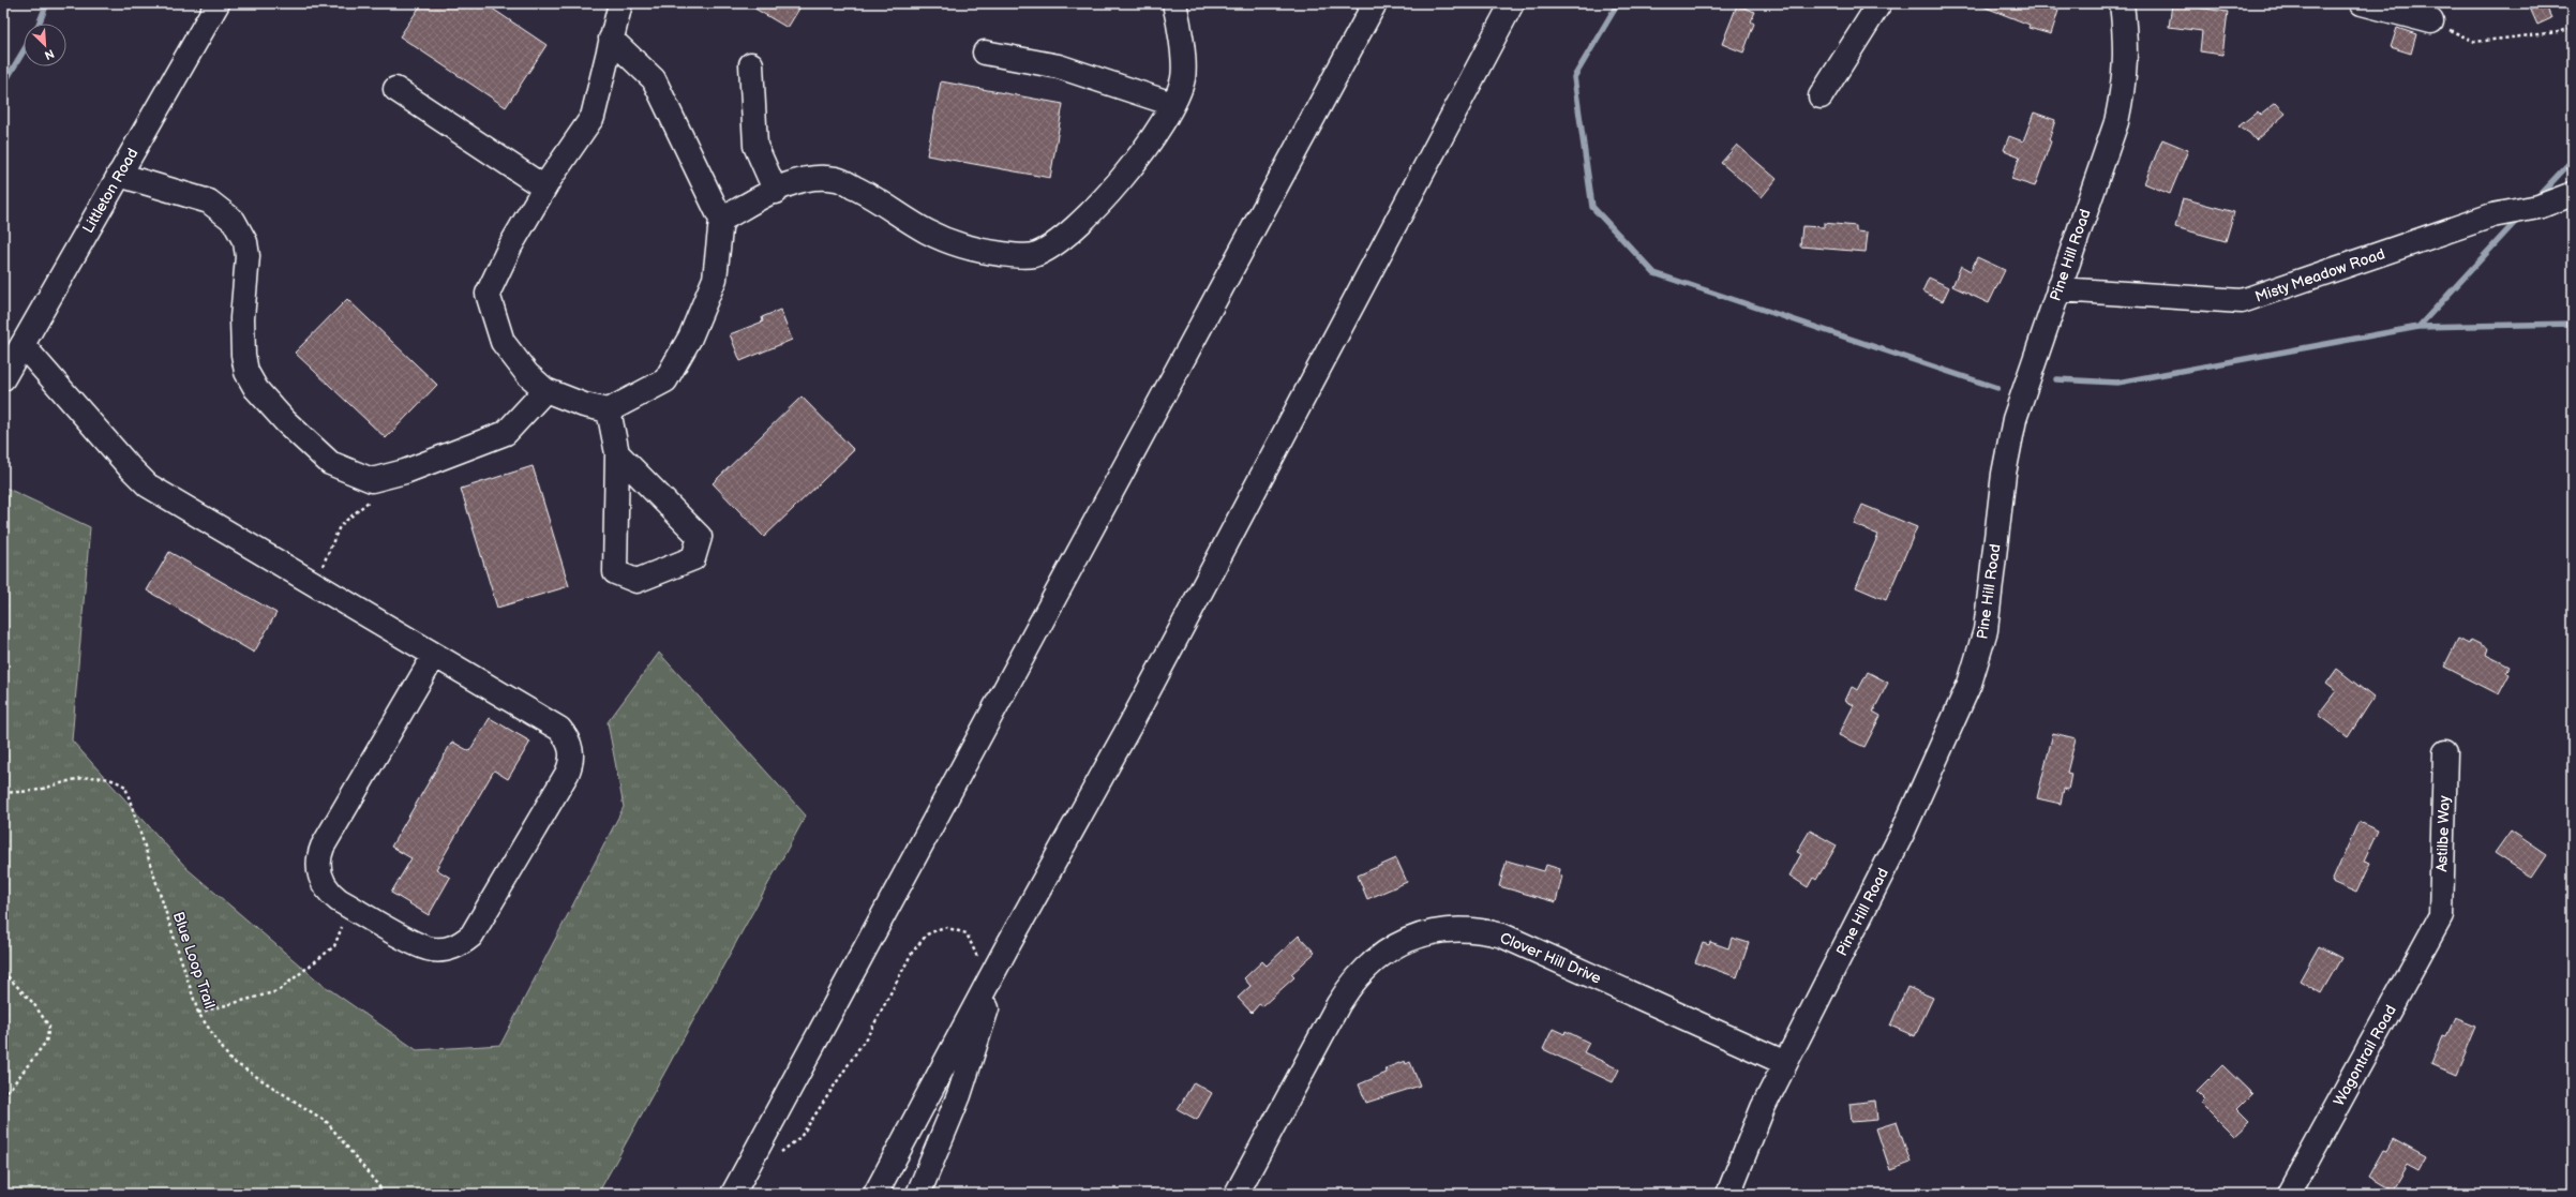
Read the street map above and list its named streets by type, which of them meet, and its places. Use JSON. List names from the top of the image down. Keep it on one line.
{"streets":{"main road":["Littleton Road","Pine Hill Road","Misty Meadow Road","Astilbe Way","Clover Hill Drive","Wagontrail Road"],"path":["Blue Loop Trail"]},"crossings":[["Pine Hill Road","Misty Meadow Road"],["Pine Hill Road","Clover Hill Drive"],["Astilbe Way","Wagontrail Road"]],"north":"bottom right"}
